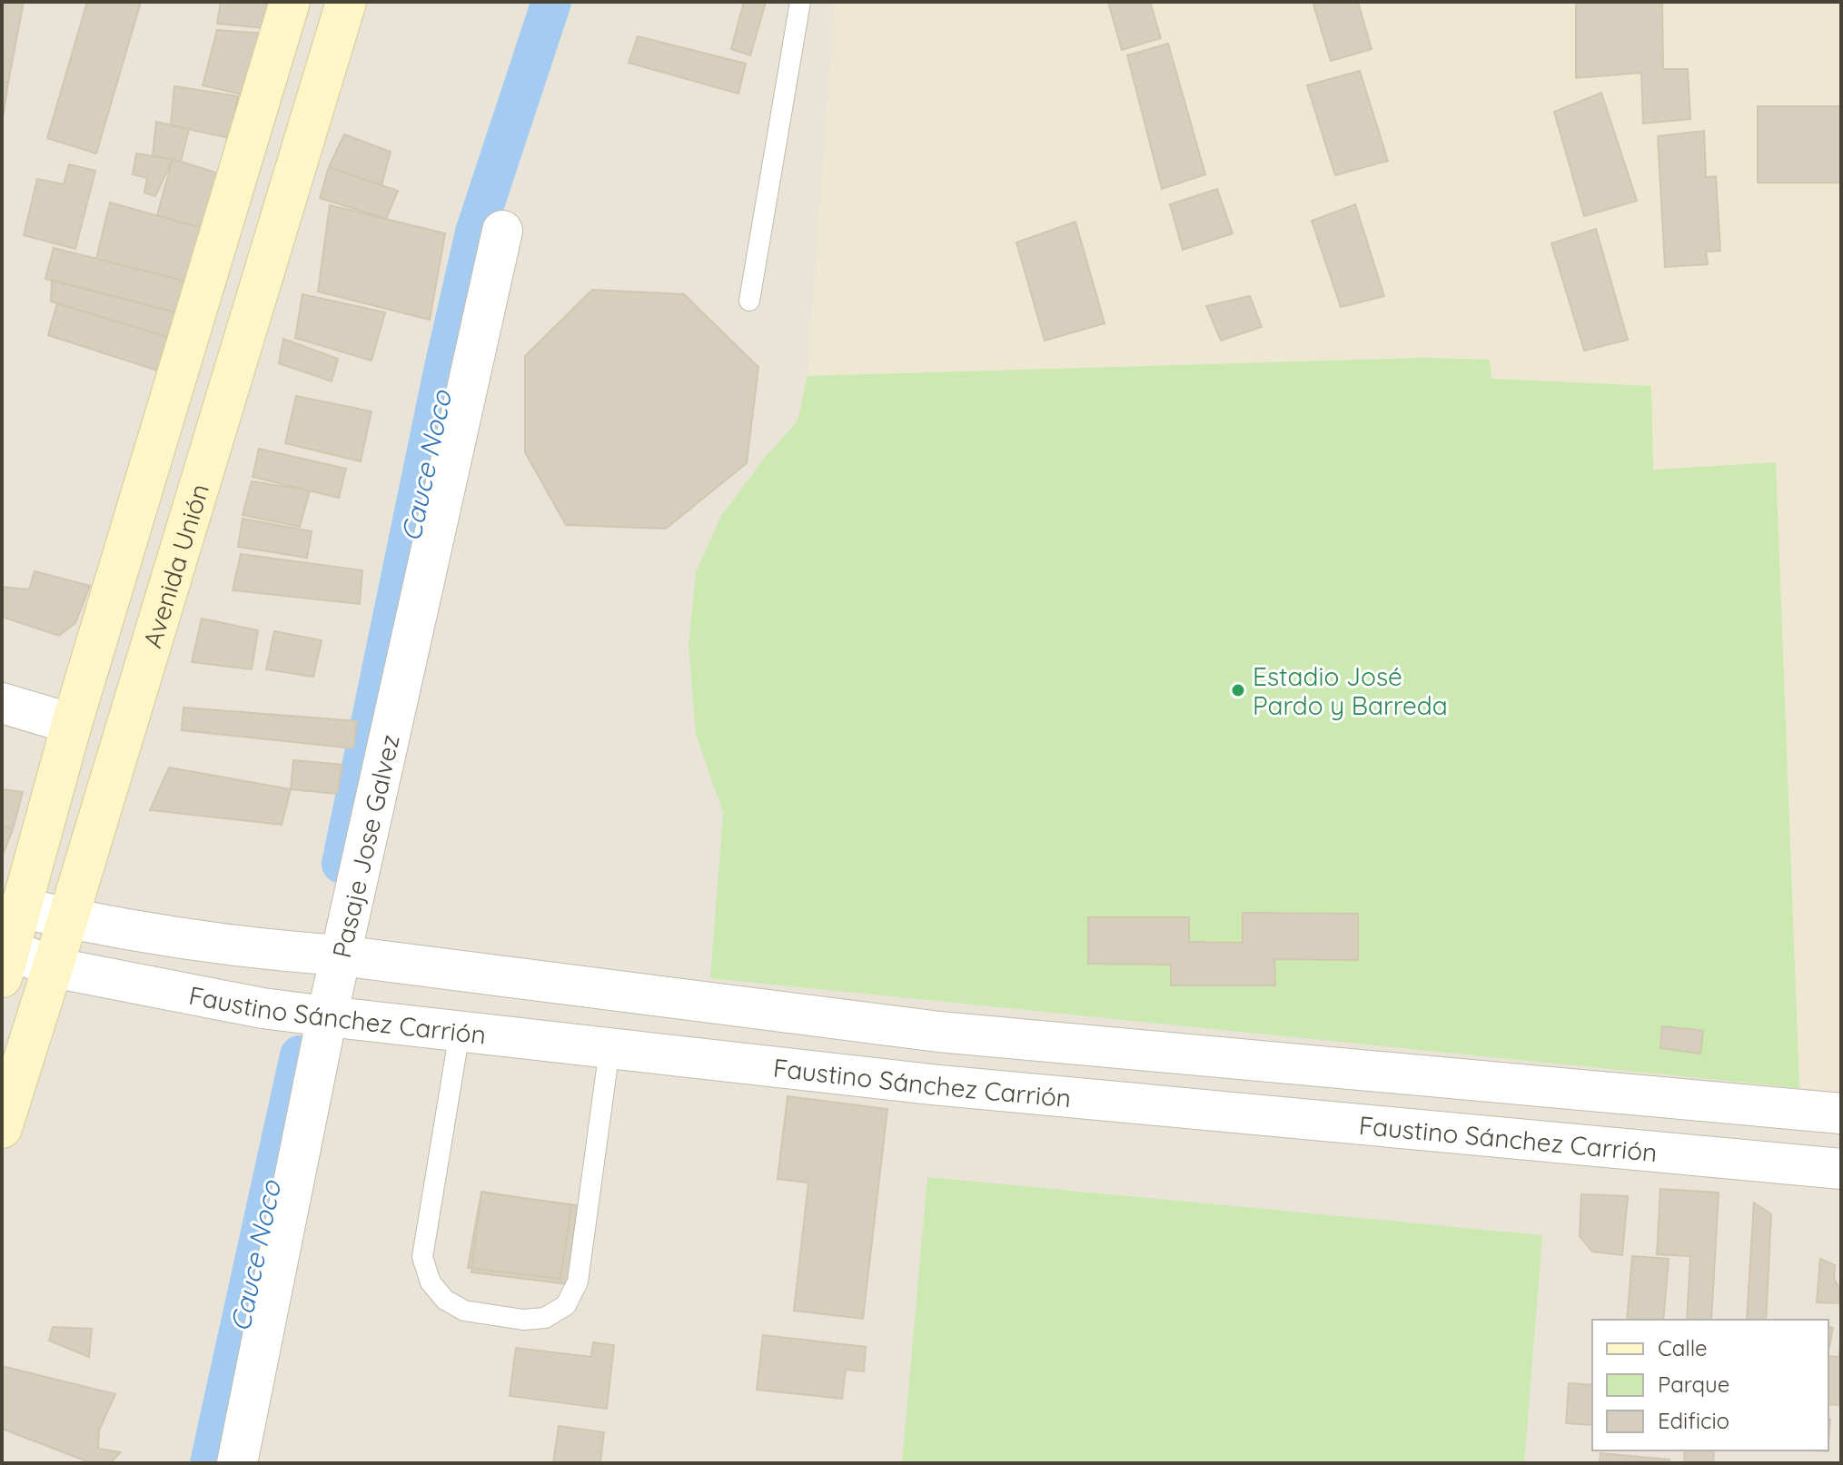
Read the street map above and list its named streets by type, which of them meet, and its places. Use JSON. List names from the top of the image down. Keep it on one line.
{"streets":{"main road":["Avenida Unión"],"street":["Pasaje Jose Galvez","Faustino Sánchez Carrión"]},"crossings":[["Avenida Unión","Faustino Sánchez Carrión"],["Pasaje Jose Galvez","Faustino Sánchez Carrión"]],"water":["Cauce Noco"],"places":["Estadio José Pardo y Barreda"],"legend":["Calle","Parque","Edificio"]}
